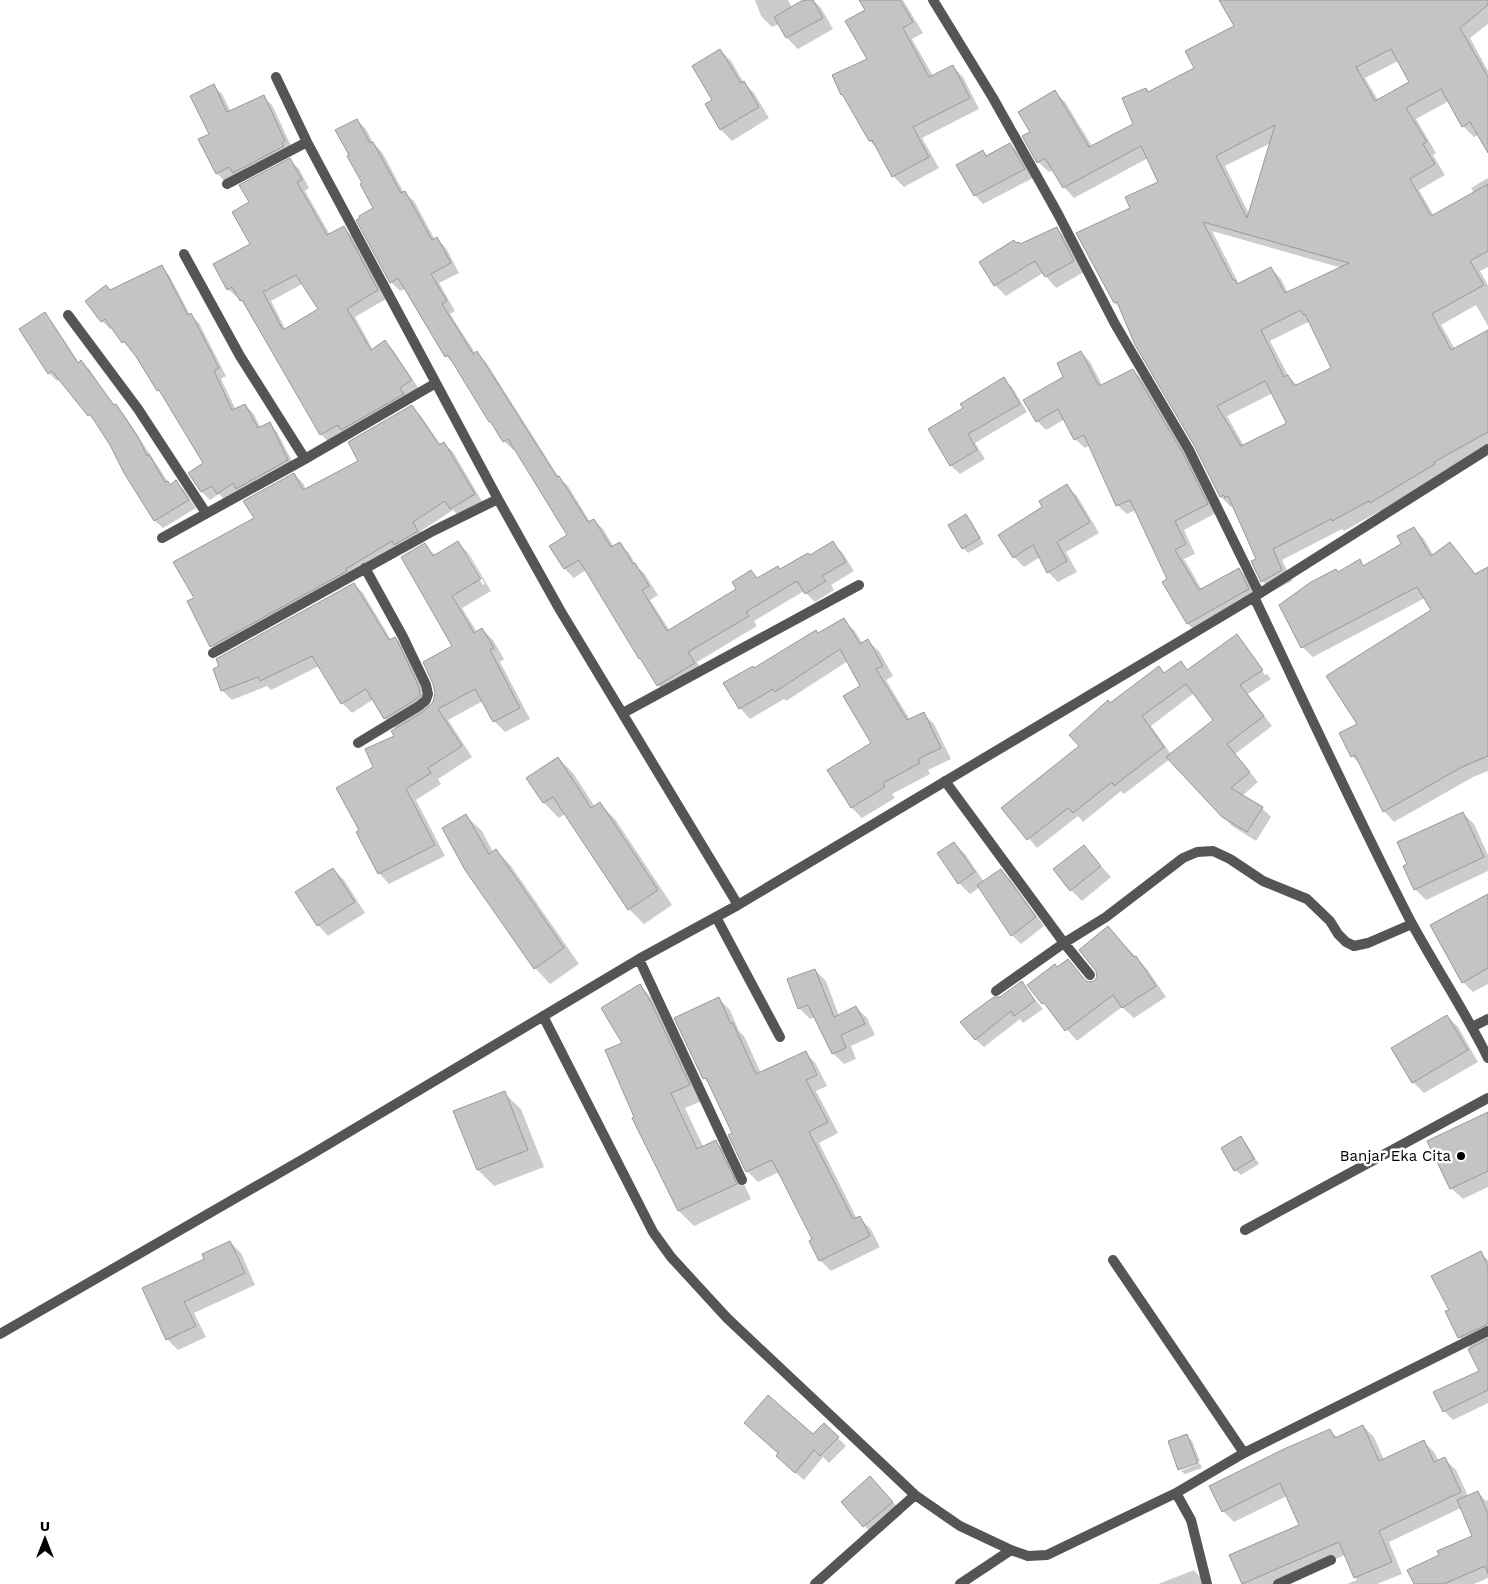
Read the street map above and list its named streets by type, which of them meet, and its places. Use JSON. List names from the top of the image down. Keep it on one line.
{"places":["Banjar Eka Cita"],"north":"top"}
